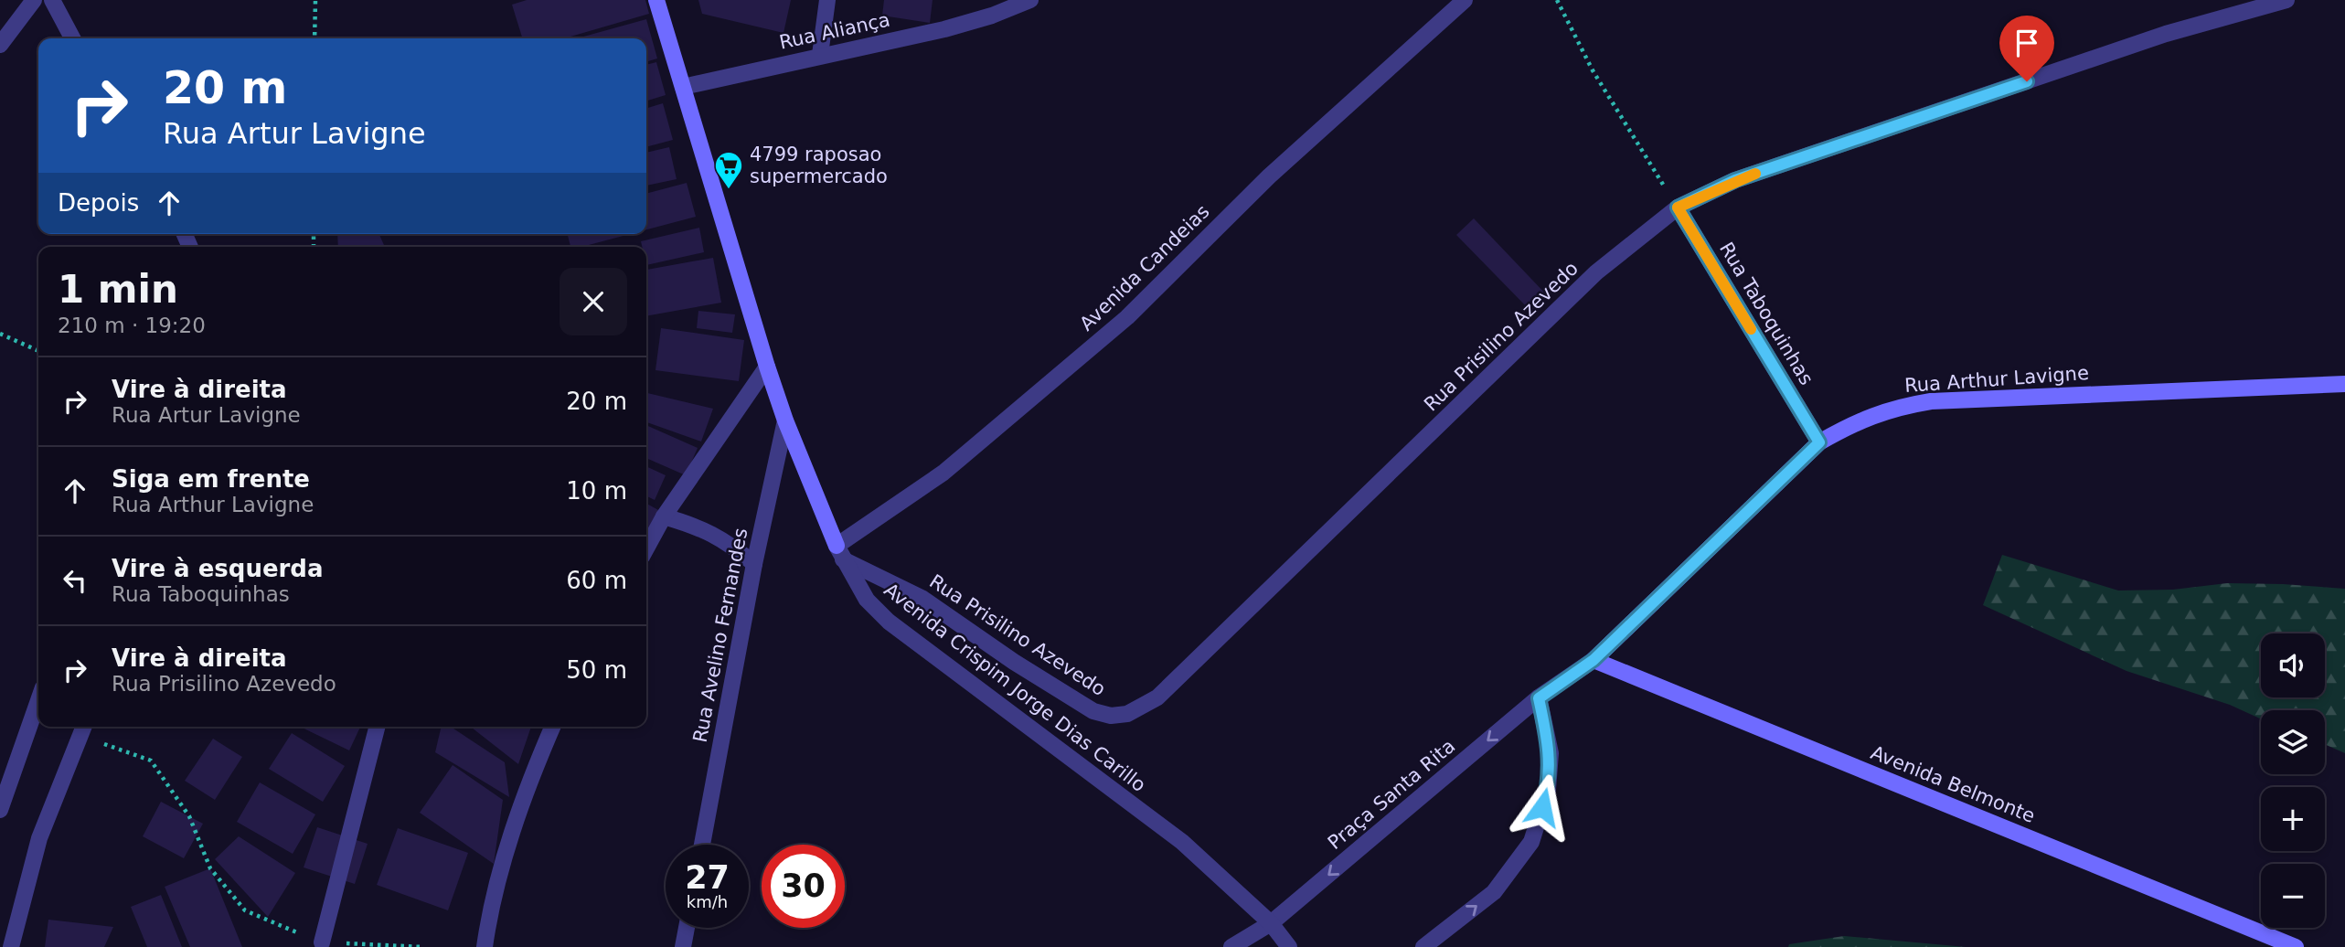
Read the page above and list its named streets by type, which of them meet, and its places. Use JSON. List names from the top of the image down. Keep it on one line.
{"streets":{"street":["Rua Aliança","Avenida Candeias","Rua Taboquinhas","Rua Prisilino Azevedo","Rua Arthur Lavigne","Rua Avelino Fernandes","Avenida Crispim Jorge Dias Carillo","Avenida Belmonte","Praça Santa Rita"]},"crossings":[["Rua Aliança","Avenida Crispim Jorge Dias Carillo"],["Avenida Candeias","Rua Prisilino Azevedo"],["Avenida Candeias","Avenida Crispim Jorge Dias Carillo"],["Rua Taboquinhas","Rua Prisilino Azevedo"],["Rua Taboquinhas","Rua Arthur Lavigne"],["Rua Prisilino Azevedo","Avenida Crispim Jorge Dias Carillo"],["Rua Arthur Lavigne","Avenida Belmonte"],["Rua Arthur Lavigne","Praça Santa Rita"],["Rua Avelino Fernandes","Avenida Crispim Jorge Dias Carillo"],["Avenida Crispim Jorge Dias Carillo","Praça Santa Rita"],["Avenida Belmonte","Praça Santa Rita"]],"one_way":["Praça Santa Rita"],"places":{"supermarket":["4799 raposao supermercado"]},"page":{"turn":["20 m","Rua Artur Lavigne"],"then":"Depois","heading":["1 min","210 m · 19:20"],"list":[{"name":"Vire à direita","note":"Rua Artur Lavigne","value":"20 m"},{"name":"Siga em frente","note":"Rua Arthur Lavigne","value":"10 m"},{"name":"Vire à esquerda","note":"Rua Taboquinhas","value":"60 m"},{"name":"Vire à direita","note":"Rua Prisilino Azevedo","value":"50 m"}],"map_buttons":["+","−"],"speed":"27 km/h","limit":"30"}}
